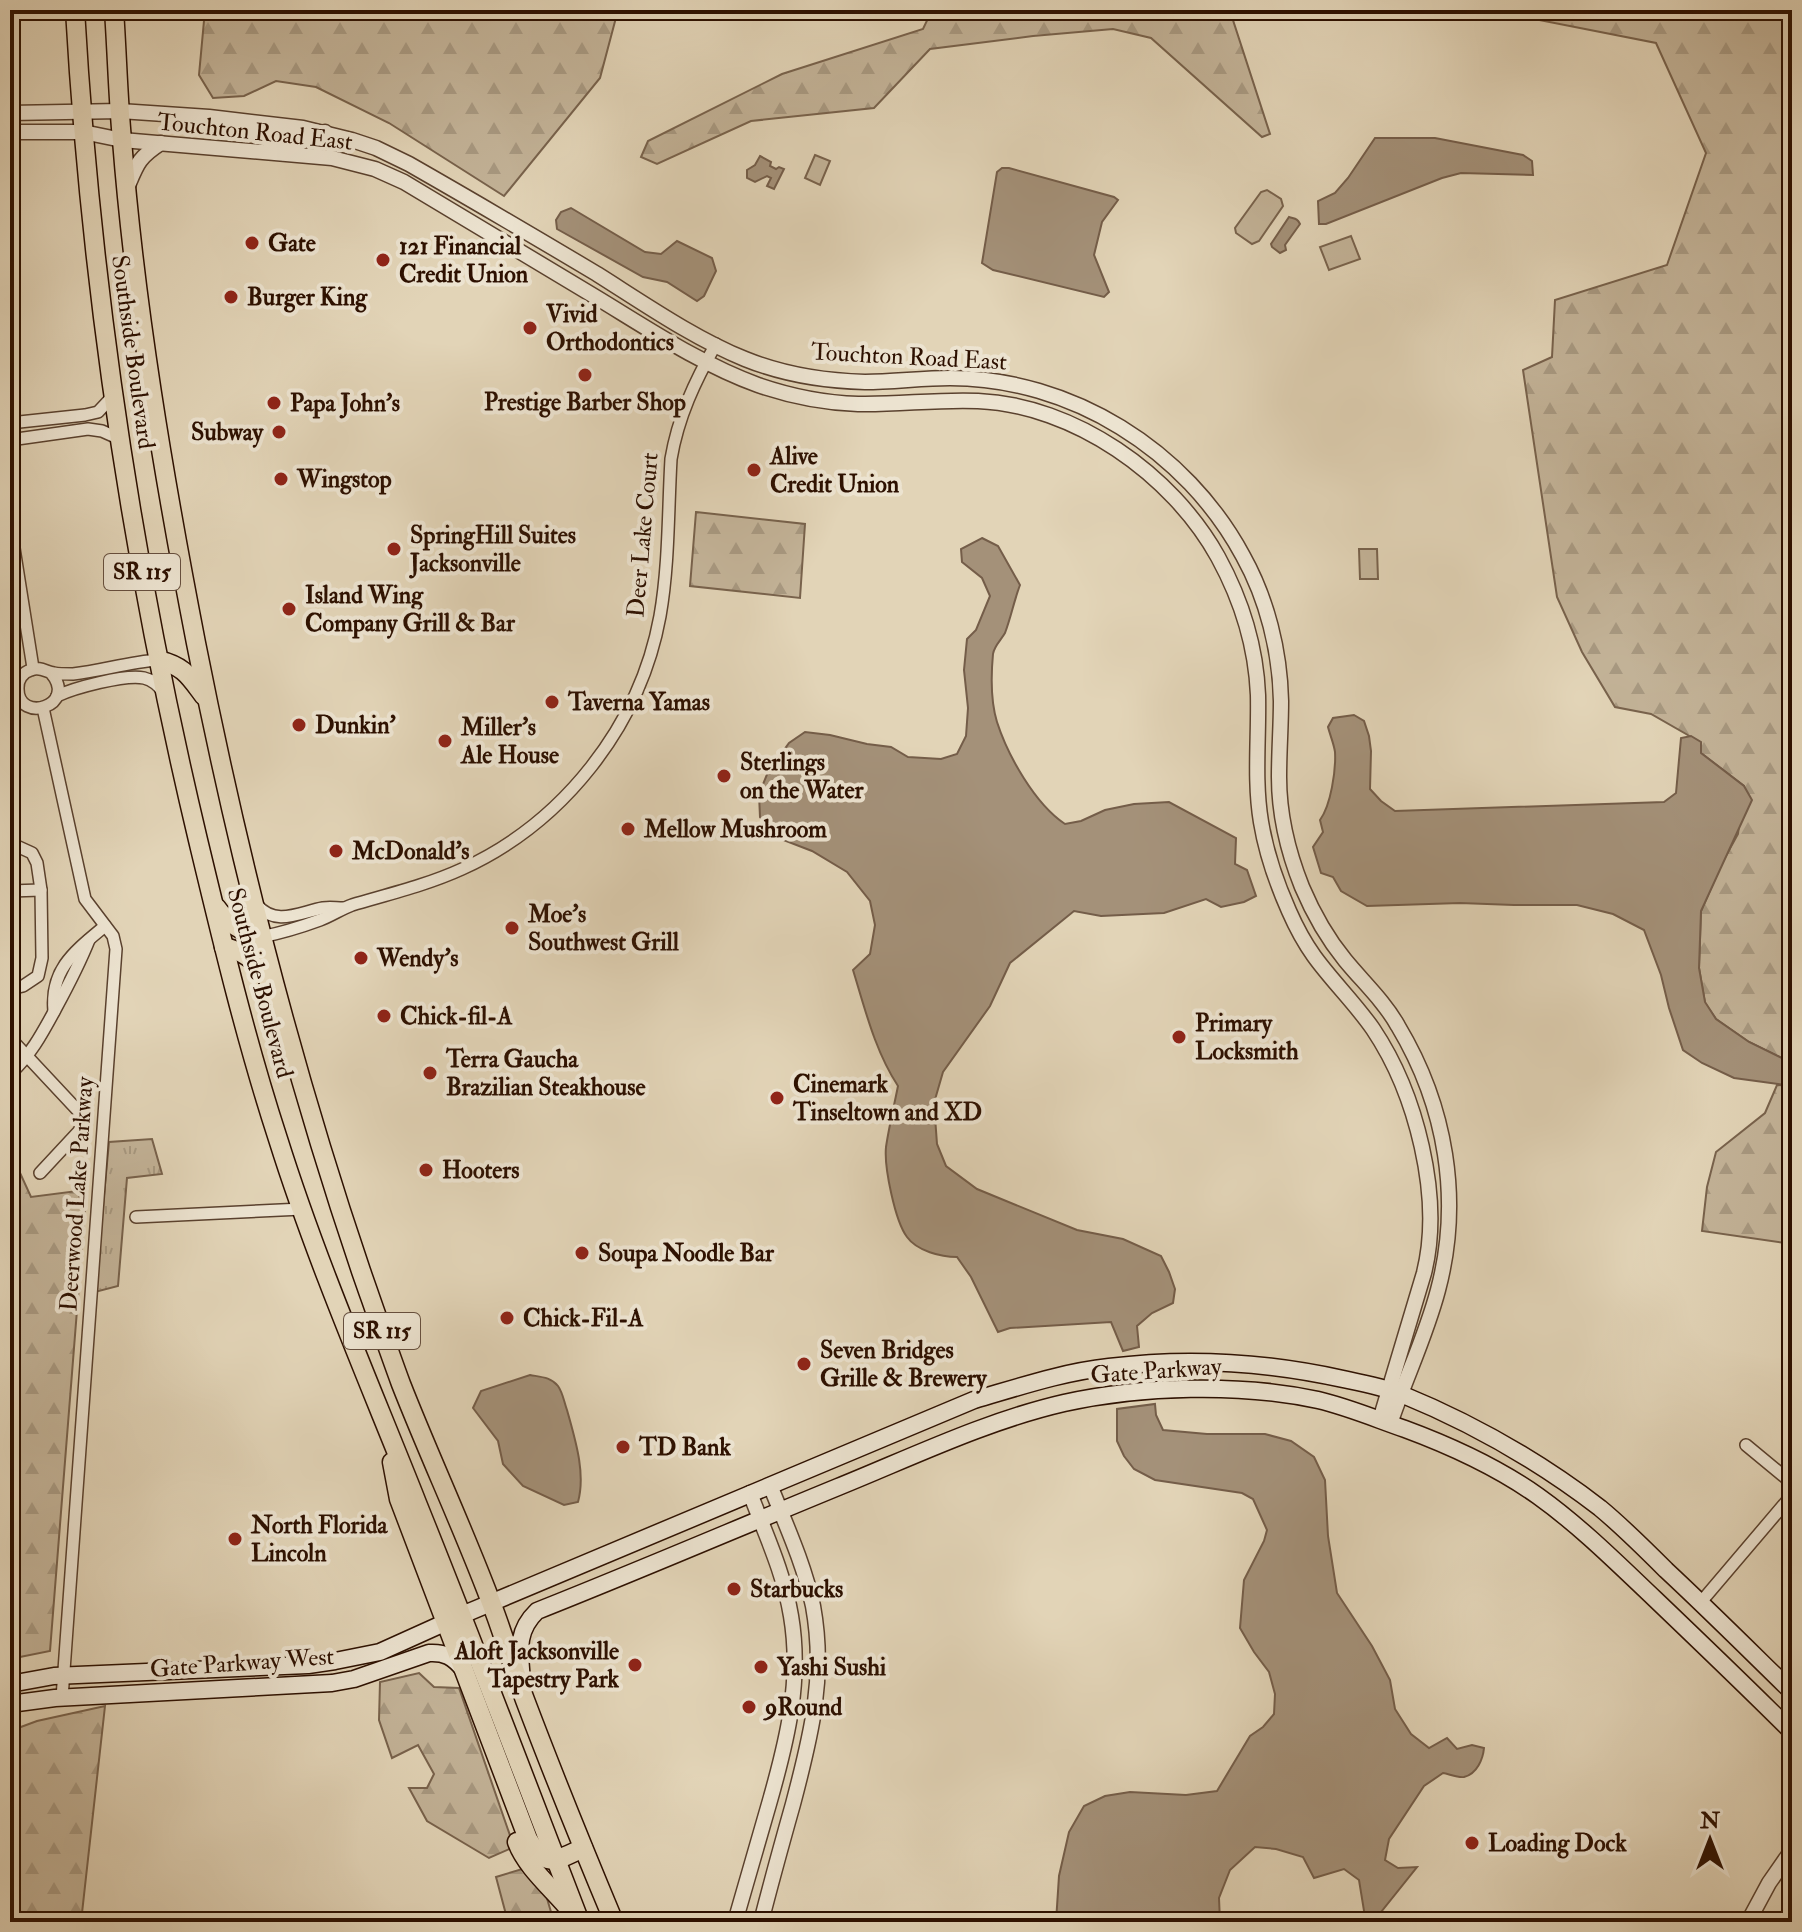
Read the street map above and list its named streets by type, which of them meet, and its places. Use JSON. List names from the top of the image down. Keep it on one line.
{"streets":{"highway":["Southside Boulevard","SR 115"],"main road":["Gate Parkway","Gate Parkway West"],"street":["Touchton Road East","Deer Lake Court","Deerwood Lake Parkway"]},"crossings":[["Touchton Road East","Southside Boulevard"],["Touchton Road East","Deer Lake Court"],["Touchton Road East","Gate Parkway"],["Southside Boulevard","Deer Lake Court"],["Southside Boulevard","Gate Parkway"],["Southside Boulevard","Gate Parkway West"],["Deerwood Lake Parkway","Gate Parkway West"],["Gate Parkway","Gate Parkway West"]],"places":["Gate","121 Financial Credit Union","Burger King","Vivid Orthodontics","Prestige Barber Shop","Papa John's","Subway","Alive Credit Union","Wingstop","SpringHill Suites Jacksonville","Island Wing Company Grill & Bar","Taverna Yamas","Dunkin'","Miller's Ale House","Sterlings on the Water","Mellow Mushroom","McDonald's","Moe's Southwest Grill","Wendy's","Chick-fil-A","Primary Locksmith","Terra Gaucha Brazilian Steakhouse","Cinemark Tinseltown and XD","Hooters","Soupa Noodle Bar","Chick-Fil-A","Seven Bridges Grille & Brewery","TD Bank","North Florida Lincoln","Starbucks","Aloft Jacksonville Tapestry Park","Yashi Sushi","9Round","Loading Dock"],"north":"top"}
